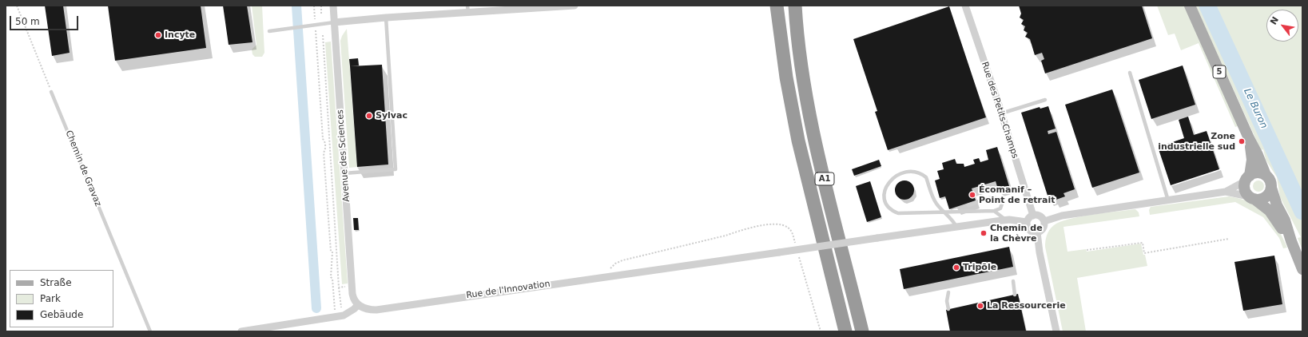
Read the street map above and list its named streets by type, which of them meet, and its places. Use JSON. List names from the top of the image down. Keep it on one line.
{"streets":{"highway":["A1"],"main road":["5"],"street":["Rue des Petits-Champs","Avenue des Sciences","Rue de l'Innovation"],"lane":["Chemin de Gravaz"]},"crossings":[["Avenue des Sciences","Rue de l'Innovation"]],"water":["Le Buron"],"places":["Incyte","Sylvac","Zone industrielle sud","Écomanif – Point de retrait","Chemin de la Chèvre","Tripōle","La Ressourcerie"],"legend":["Straße","Park","Gebäude"],"scale_bar":"50 m","north":"top left"}
